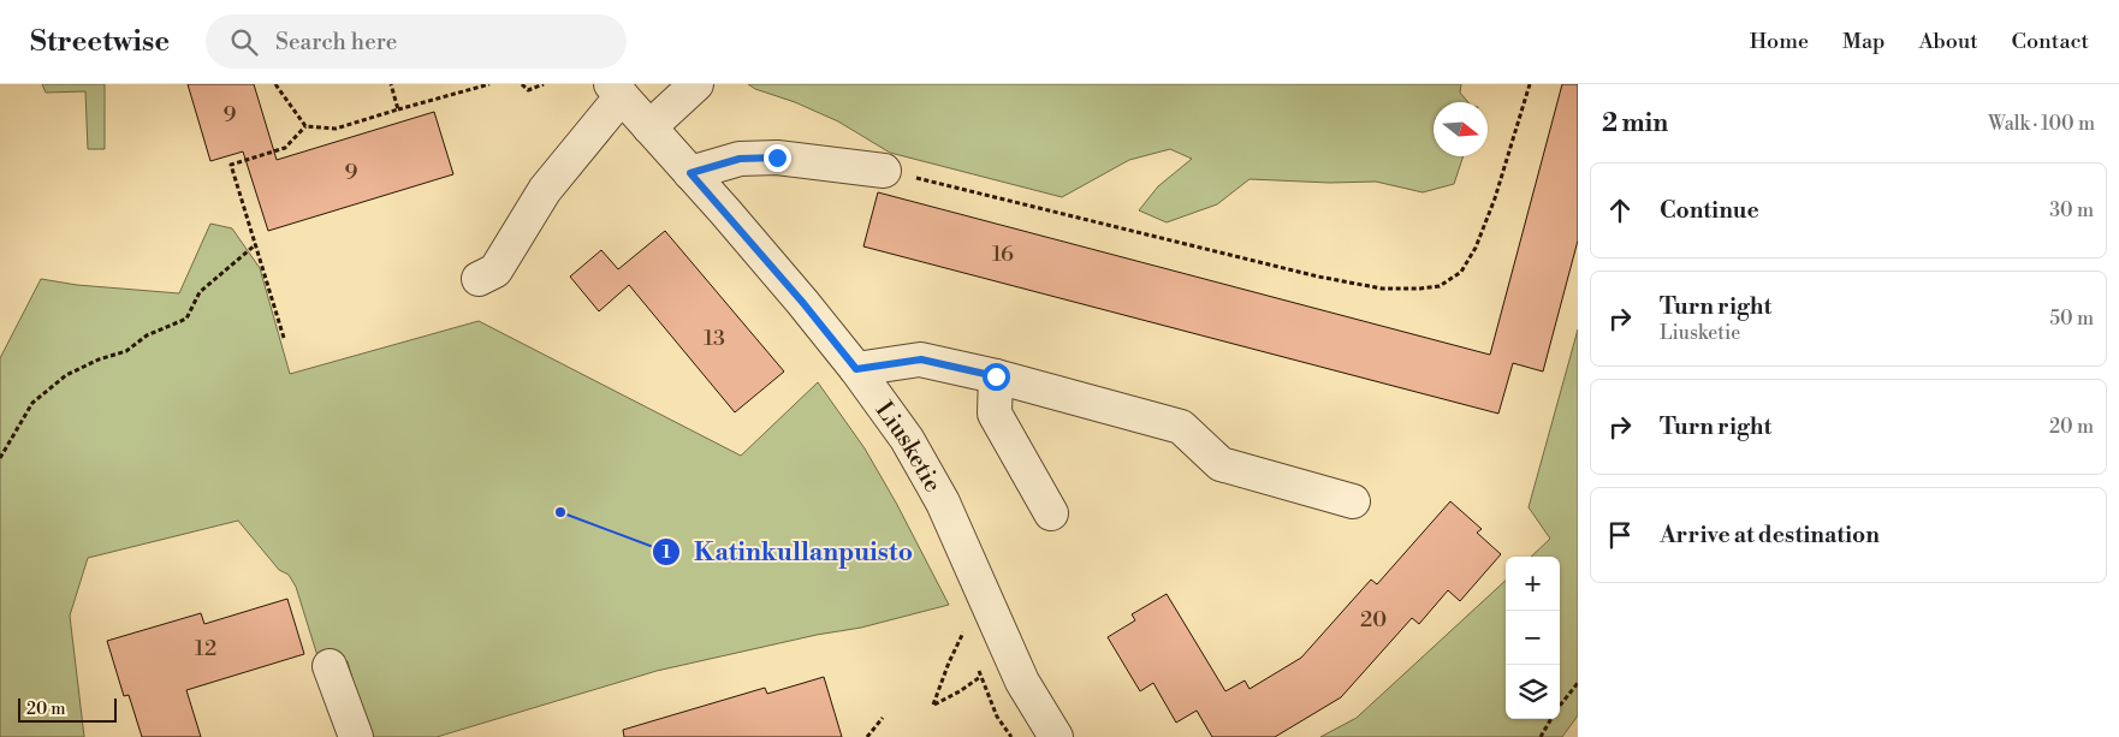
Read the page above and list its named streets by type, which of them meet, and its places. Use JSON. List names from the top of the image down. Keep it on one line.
{"streets":{"street":["Liusketie"]},"places":["Katinkullanpuisto"],"house_numbers":["9","9","16","13","20","12"],"scale_bar":"20 m","north":"right","page":{"header":"Streetwise","search":"Search here","nav":["Home","Map","About","Contact"],"heading":["2 min","Walk · 100 m"],"list":[["Continue","30 m"],["Turn right","Liusketie","50 m"],["Turn right","20 m"],"Arrive at destination"],"map_buttons":["+","−"],"scale":"20 m"}}
